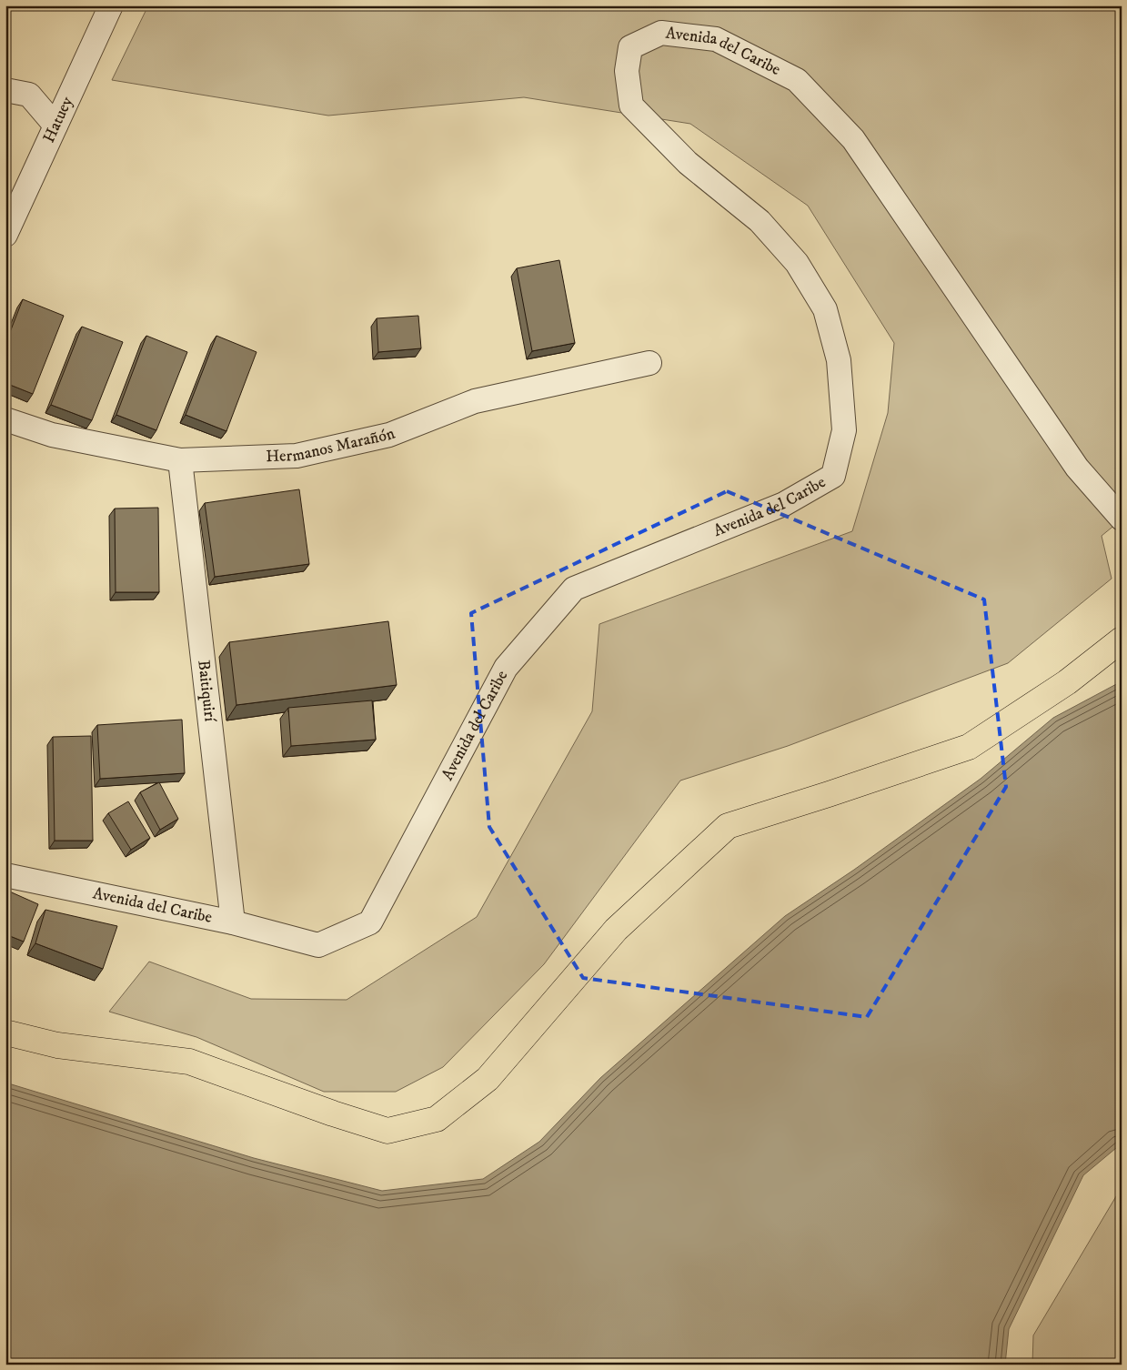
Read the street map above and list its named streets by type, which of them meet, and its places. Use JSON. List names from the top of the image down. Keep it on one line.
{"streets":{"street":["Avenida del Caribe","Hatuey","Hermanos Marañón","Baitiquirí"]},"crossings":[["Avenida del Caribe","Baitiquirí"],["Hermanos Marañón","Baitiquirí"]]}
